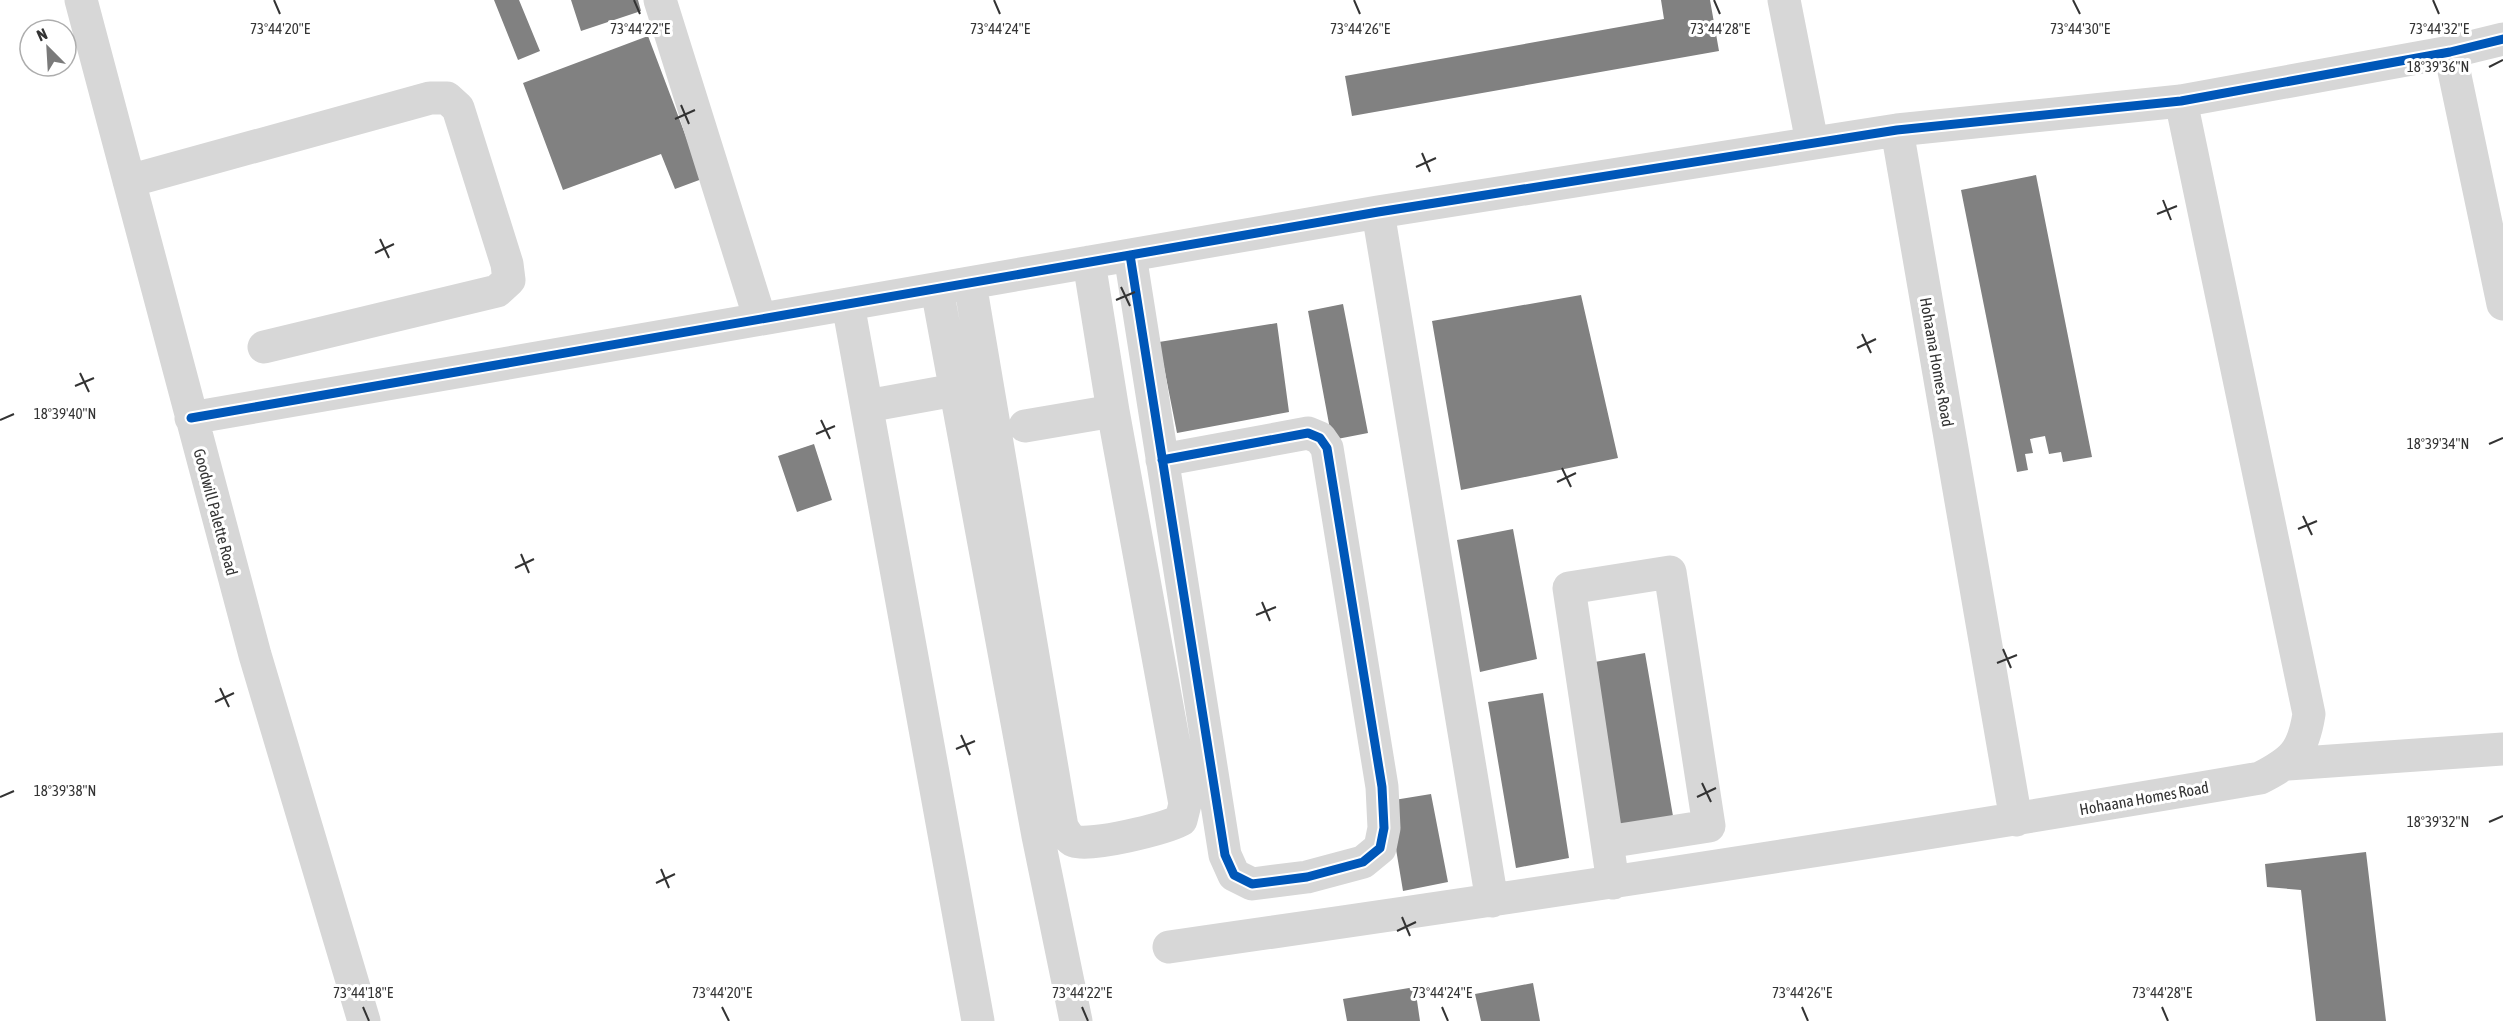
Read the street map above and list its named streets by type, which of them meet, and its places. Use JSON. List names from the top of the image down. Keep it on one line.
{"streets":{"street":["Hohaana Homes Road","Goodwill Palette Road"]},"north":"top left","coordinates":["73°44'28\"E","73°44'32\"E","73°44'20\"E","73°44'22\"E","73°44'24\"E","73°44'26\"E","73°44'30\"E","18°39'36\"N","18°39'40\"N","18°39'34\"N","18°39'38\"N","18°39'32\"N","73°44'18\"E"]}
